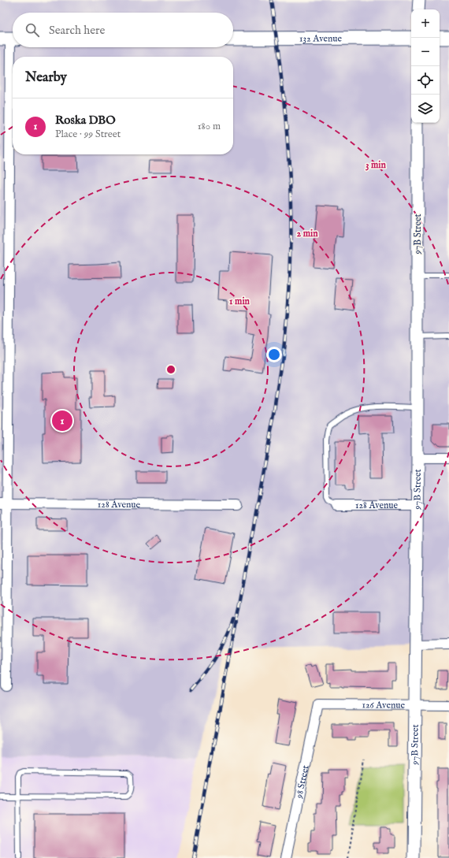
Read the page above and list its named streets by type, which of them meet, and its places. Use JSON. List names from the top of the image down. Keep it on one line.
{"streets":{"main road":["132 Avenue"],"street":["97B Street","128 Avenue","126 Avenue","98 Street"]},"crossings":[["97B Street","128 Avenue"],["97B Street","126 Avenue"],["126 Avenue","98 Street"]],"page":{"map_buttons":["+","−"],"search":"Search here","heading":"Nearby","list":[{"mark":"1","name":"Roska DBO","note":"Place · 99 Street","value":"180 m"}],"pins":"1"},"rings":["3 min","2 min","1 min"]}
